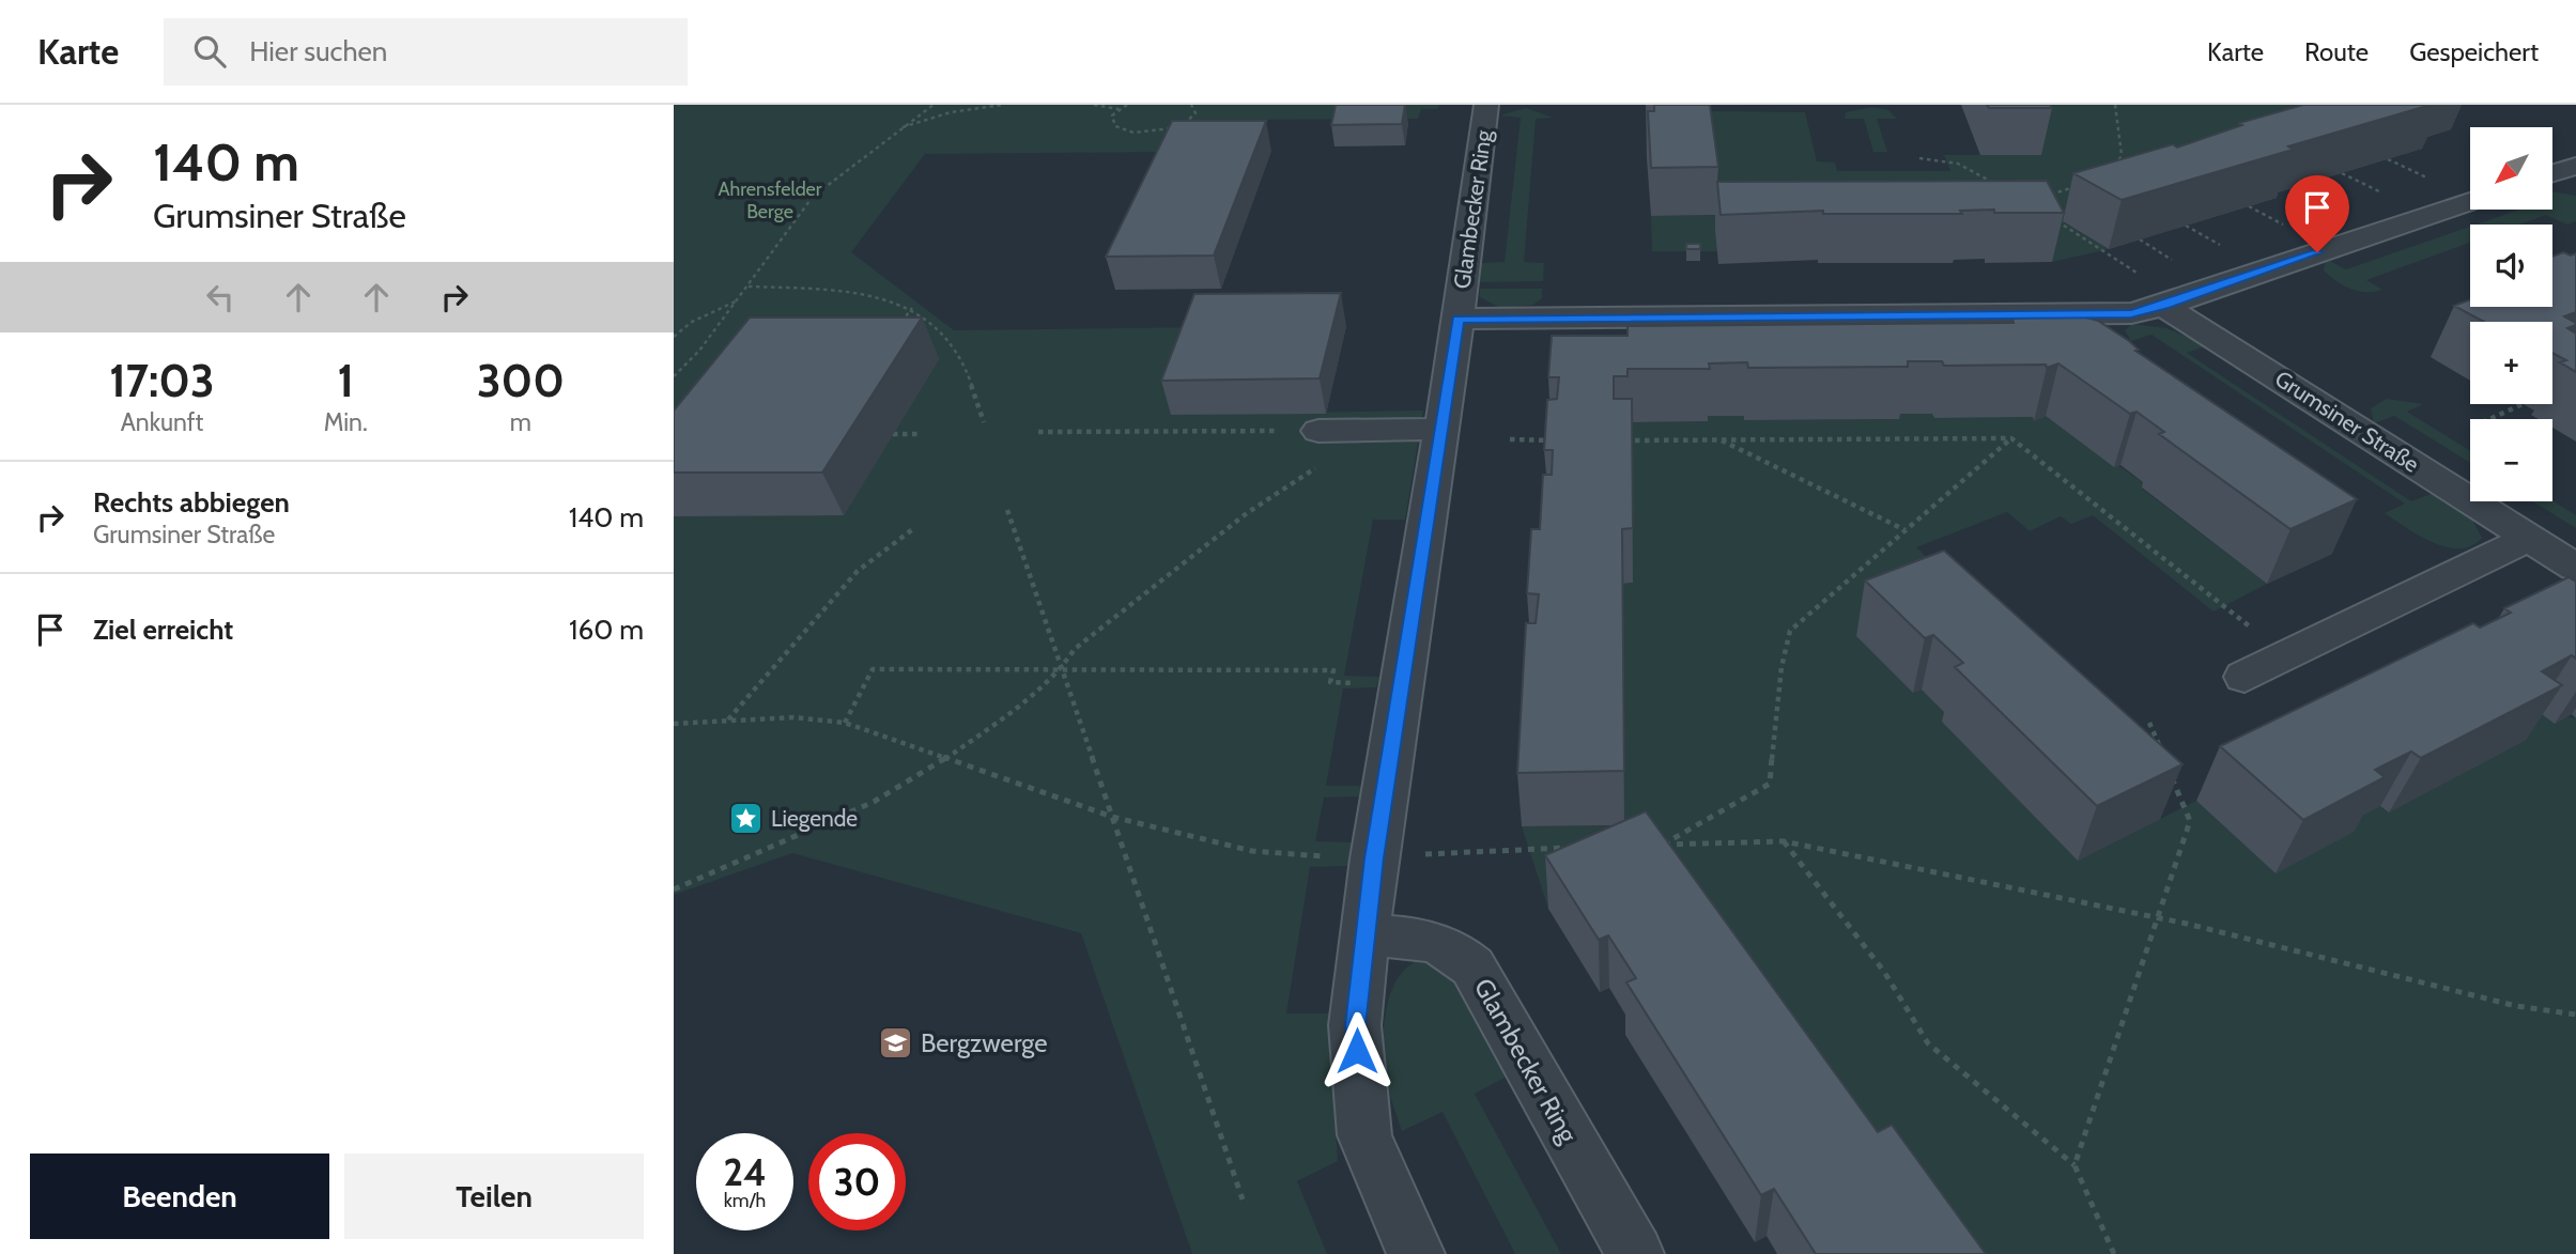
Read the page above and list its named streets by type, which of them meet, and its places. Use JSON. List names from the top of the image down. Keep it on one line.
{"streets":{"street":["Glambecker Ring","Grumsiner Straße"]},"parks":["Ahrensfelder Berge"],"places":{"place":["Liegende"],"school or university":["Bergzwerge"]},"north":"bottom left","page":{"header":"Karte","search":"Hier suchen","nav":["Karte","Route","Gespeichert"],"turn":["140 m","Grumsiner Straße"],"map_buttons":["+","−"],"eta":["17:03","Ankunft","1","Min.","300","m"],"list":[{"name":"Rechts abbiegen","note":"Grumsiner Straße","value":"140 m"},{"name":"Ziel erreicht","value":"160 m"}],"speed":"24 km/h","limit":"30","buttons":["Beenden","Teilen"]}}
